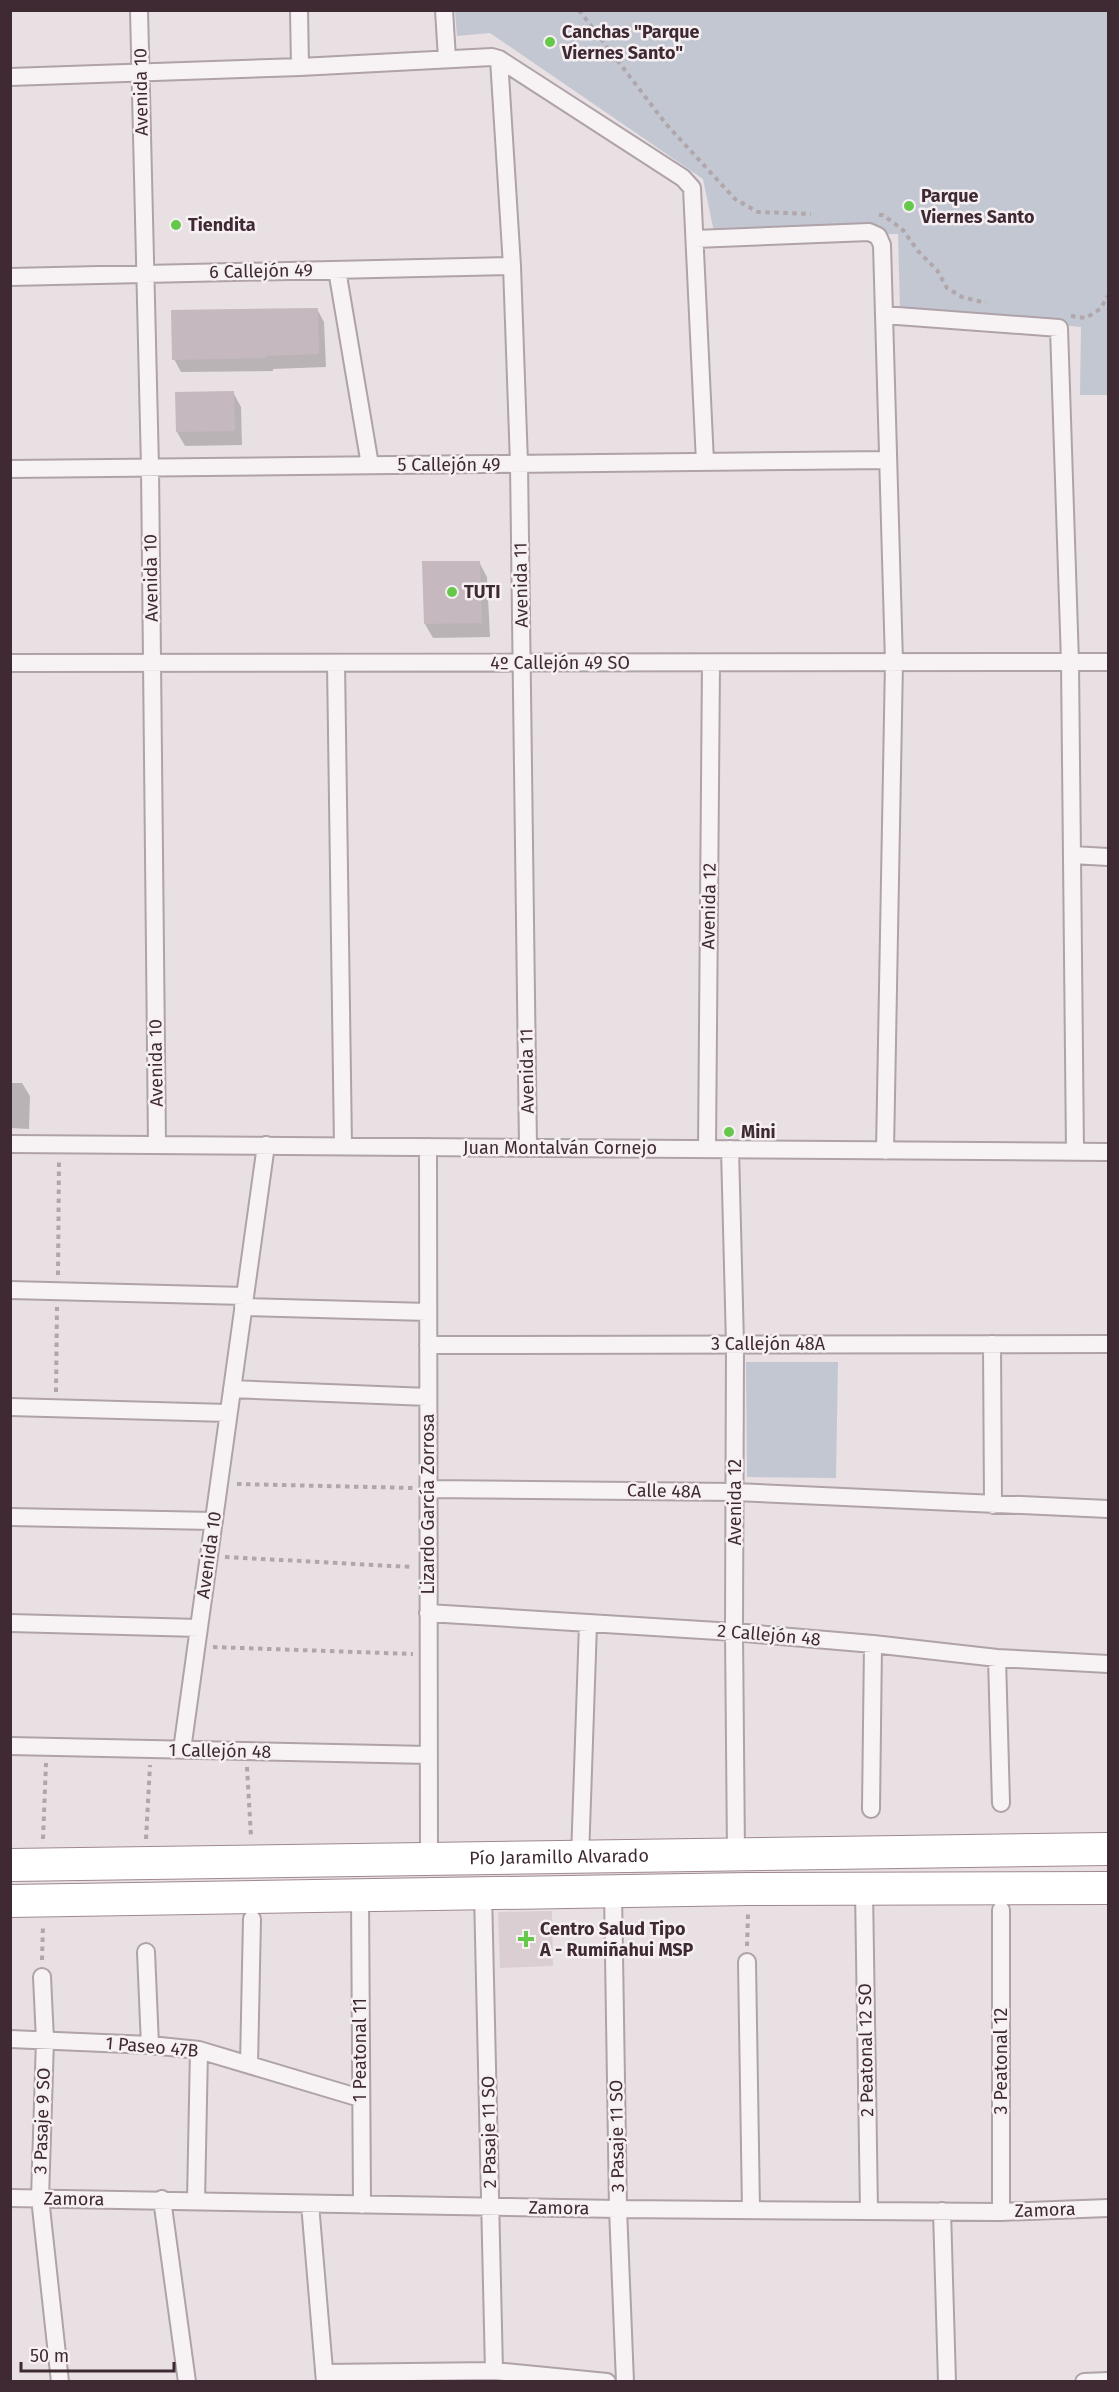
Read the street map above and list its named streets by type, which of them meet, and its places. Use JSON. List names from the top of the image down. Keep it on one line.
{"streets":{"highway":["Pío Jaramillo Alvarado"],"street":["Avenida 10","6 Callejón 49","5 Callejón 49","Avenida 11","4º Callejón 49 SO","Avenida 12","Juan Montalván Cornejo","3 Callejón 48A","Calle 48A","Lizardo García Zorrosa","2 Callejón 48","1 Callejón 48","1 Paseo 47B","1 Peatonal 11","2 Peatonal 12 SO","3 Peatonal 12","3 Pasaje 9 SO","2 Pasaje 11 SO","3 Pasaje 11 SO","Zamora"]},"crossings":[["Avenida 10","6 Callejón 49"],["Avenida 10","5 Callejón 49"],["Avenida 10","4º Callejón 49 SO"],["Avenida 10","Juan Montalván Cornejo"],["Avenida 10","1 Callejón 48"],["6 Callejón 49","Avenida 11"],["5 Callejón 49","Avenida 11"],["Avenida 11","4º Callejón 49 SO"],["Avenida 11","Juan Montalván Cornejo"],["4º Callejón 49 SO","Avenida 12"],["Avenida 12","Juan Montalván Cornejo"],["Avenida 12","3 Callejón 48A"],["Avenida 12","Calle 48A"],["Avenida 12","2 Callejón 48"],["Avenida 12","Pío Jaramillo Alvarado"],["Juan Montalván Cornejo","Lizardo García Zorrosa"],["3 Callejón 48A","Lizardo García Zorrosa"],["Calle 48A","Lizardo García Zorrosa"],["Lizardo García Zorrosa","2 Callejón 48"],["Lizardo García Zorrosa","1 Callejón 48"],["Lizardo García Zorrosa","Pío Jaramillo Alvarado"],["Pío Jaramillo Alvarado","1 Peatonal 11"],["Pío Jaramillo Alvarado","2 Peatonal 12 SO"],["Pío Jaramillo Alvarado","2 Pasaje 11 SO"],["Pío Jaramillo Alvarado","3 Pasaje 11 SO"],["1 Paseo 47B","1 Peatonal 11"],["1 Paseo 47B","3 Pasaje 9 SO"],["1 Peatonal 11","Zamora"],["2 Peatonal 12 SO","Zamora"],["3 Peatonal 12","Zamora"],["3 Pasaje 9 SO","Zamora"],["2 Pasaje 11 SO","Zamora"],["3 Pasaje 11 SO","Zamora"]],"places":{"other":["Canchas \"Parque Viernes Santo\"","Parque Viernes Santo","Tiendita","TUTI","Mini"],"health":["Centro Salud Tipo A - Rumiñahui MSP"]},"scale_bar":"50 m"}
